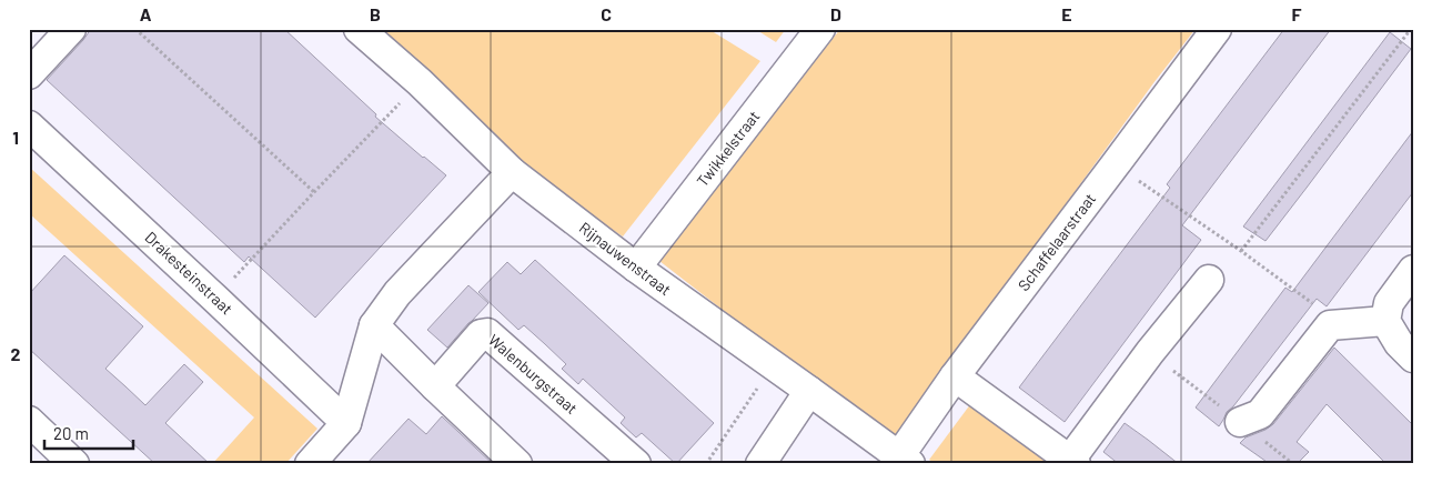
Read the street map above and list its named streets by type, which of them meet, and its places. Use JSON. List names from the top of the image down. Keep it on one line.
{"streets":{"street":["Twikkelstraat","Schaffelaarstraat","Rijnauwenstraat","Drakesteinstraat","Walenburgstraat"]},"crossings":[["Twikkelstraat","Rijnauwenstraat"],["Schaffelaarstraat","Rijnauwenstraat"]],"scale_bar":"20 m","grid":{"columns":["A","B","C","D","E","F"],"rows":["1","2"]}}
